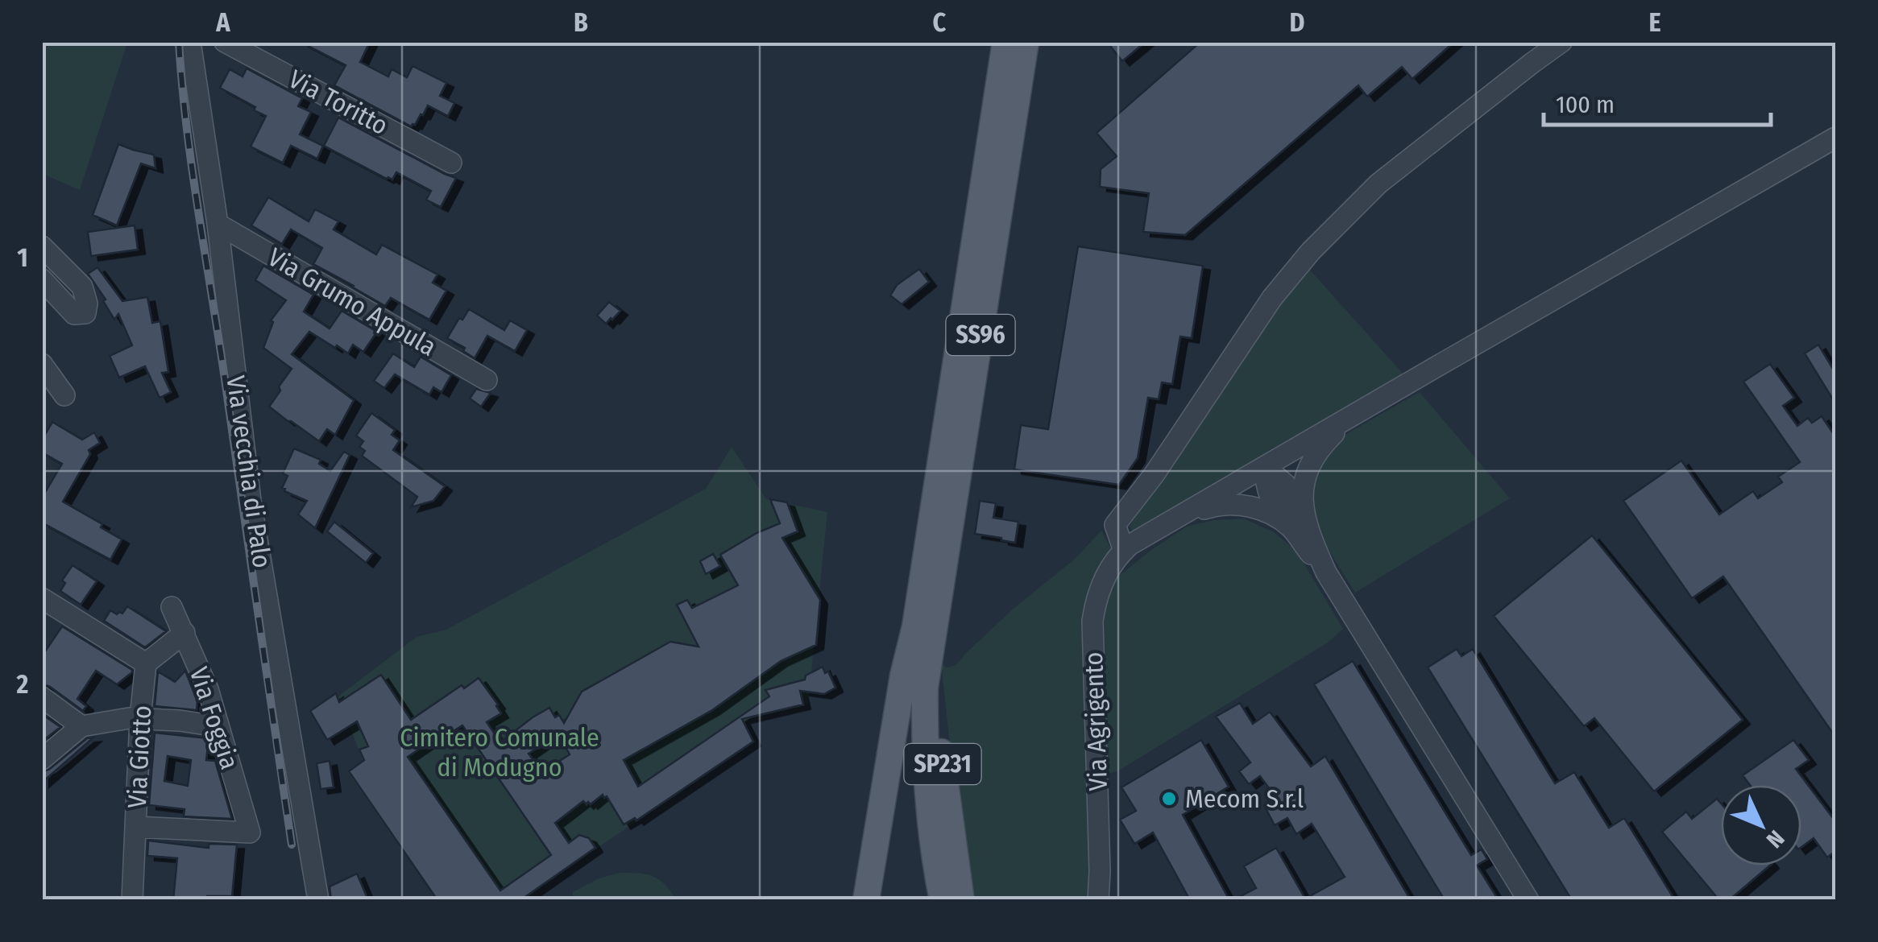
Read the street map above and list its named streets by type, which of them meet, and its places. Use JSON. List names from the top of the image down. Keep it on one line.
{"streets":{"main road":["SS96","SP231"],"street":["Via Toritto","Via Grumo Appula","Via vecchia di Palo","Via Foggia","Via Agrigento","Via Giotto"]},"crossings":[["Via Grumo Appula","Via vecchia di Palo"],["SS96","SP231"],["Via Foggia","Via Giotto"]],"parks":["Cimitero Comunale di Modugno"],"places":["Mecom S.r.l"],"scale_bar":"100 m","north":"bottom right","grid":{"columns":["A","B","C","D","E"],"rows":["1","2"]}}
